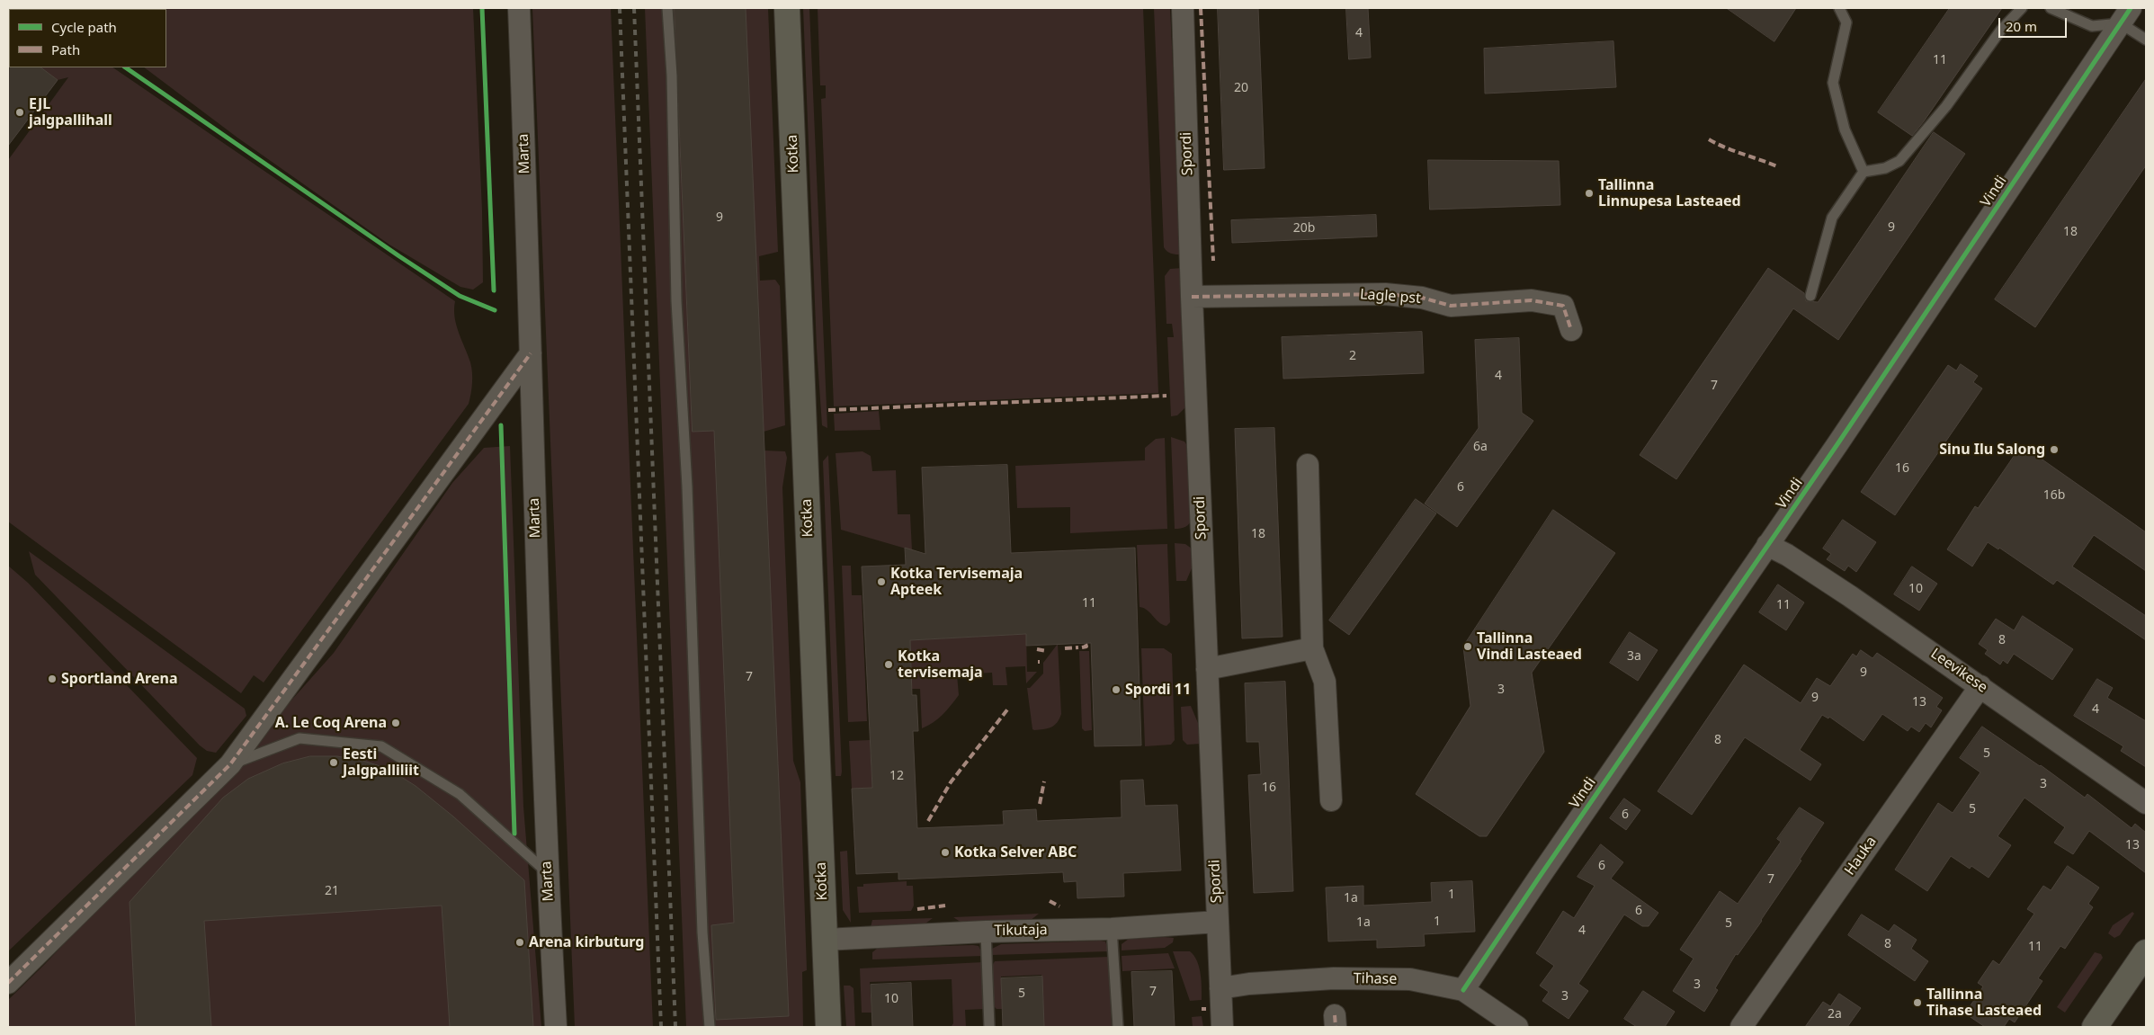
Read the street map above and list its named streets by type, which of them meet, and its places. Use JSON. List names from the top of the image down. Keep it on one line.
{"streets":{"street":["Marta","Kotka","Spordi","Vindi","Lagle pst","Leevikese","Hauka","Tikutaja","Tihase"]},"crossings":[["Kotka","Tikutaja"],["Spordi","Lagle pst"],["Spordi","Tikutaja"],["Spordi","Tihase"],["Vindi","Leevikese"],["Vindi","Tihase"],["Leevikese","Hauka"]],"places":["EJL jalgpallihall","Tallinna Linnupesa Lasteaed","Sinu Ilu Salong","Kotka Tervisemaja Apteek","Tallinna Vindi Lasteaed","Kotka tervisemaja","Sportland Arena","Spordi 11","A. Le Coq Arena","Eesti Jalgpalliliit","Kotka Selver ABC","Arena kirbuturg","Tallinna Tihase Lasteaed"],"house_numbers":["4","11","20","9","9","20b","18","2","4","7","6a","16","6","16b","18","10","11","11","8","3a","9","7","3","9","13","4","8","5","12","3","16","5","6","13","6","7","21","1","1a","6","1","1a","5","4","8","11","3","7","5","3","10","2a"],"legend":["Cycle path","Path"],"scale_bar":"20 m"}
